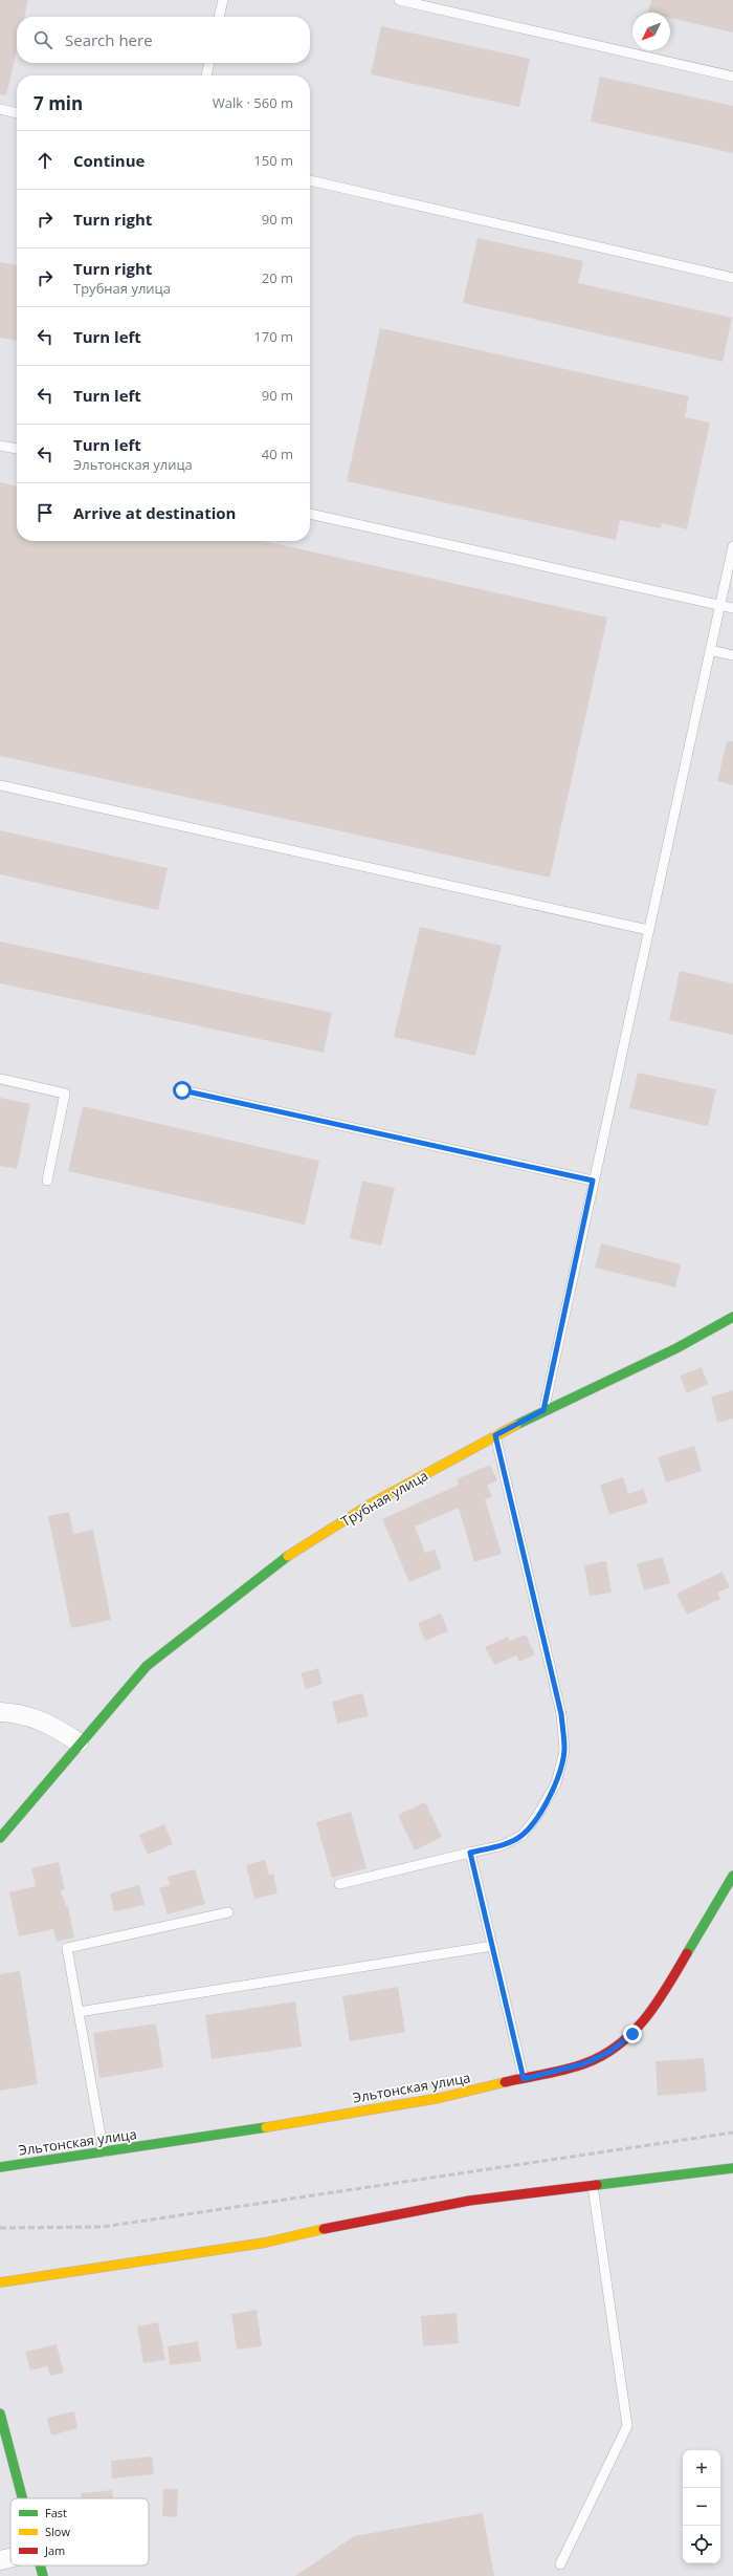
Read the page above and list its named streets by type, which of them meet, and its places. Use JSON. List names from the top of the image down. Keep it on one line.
{"streets":{"street":["Трубная улица","Эльтонская улица"]},"legend":["Fast","Slow","Jam"],"north":"bottom left","page":{"search":"Search here","heading":["7 min","Walk · 560 m"],"list":[["Continue","150 m"],["Turn right","90 m"],["Turn right","Трубная улица","20 m"],["Turn left","170 m"],["Turn left","90 m"],["Turn left","Эльтонская улица","40 m"],"Arrive at destination"],"map_buttons":["+","−"]}}
